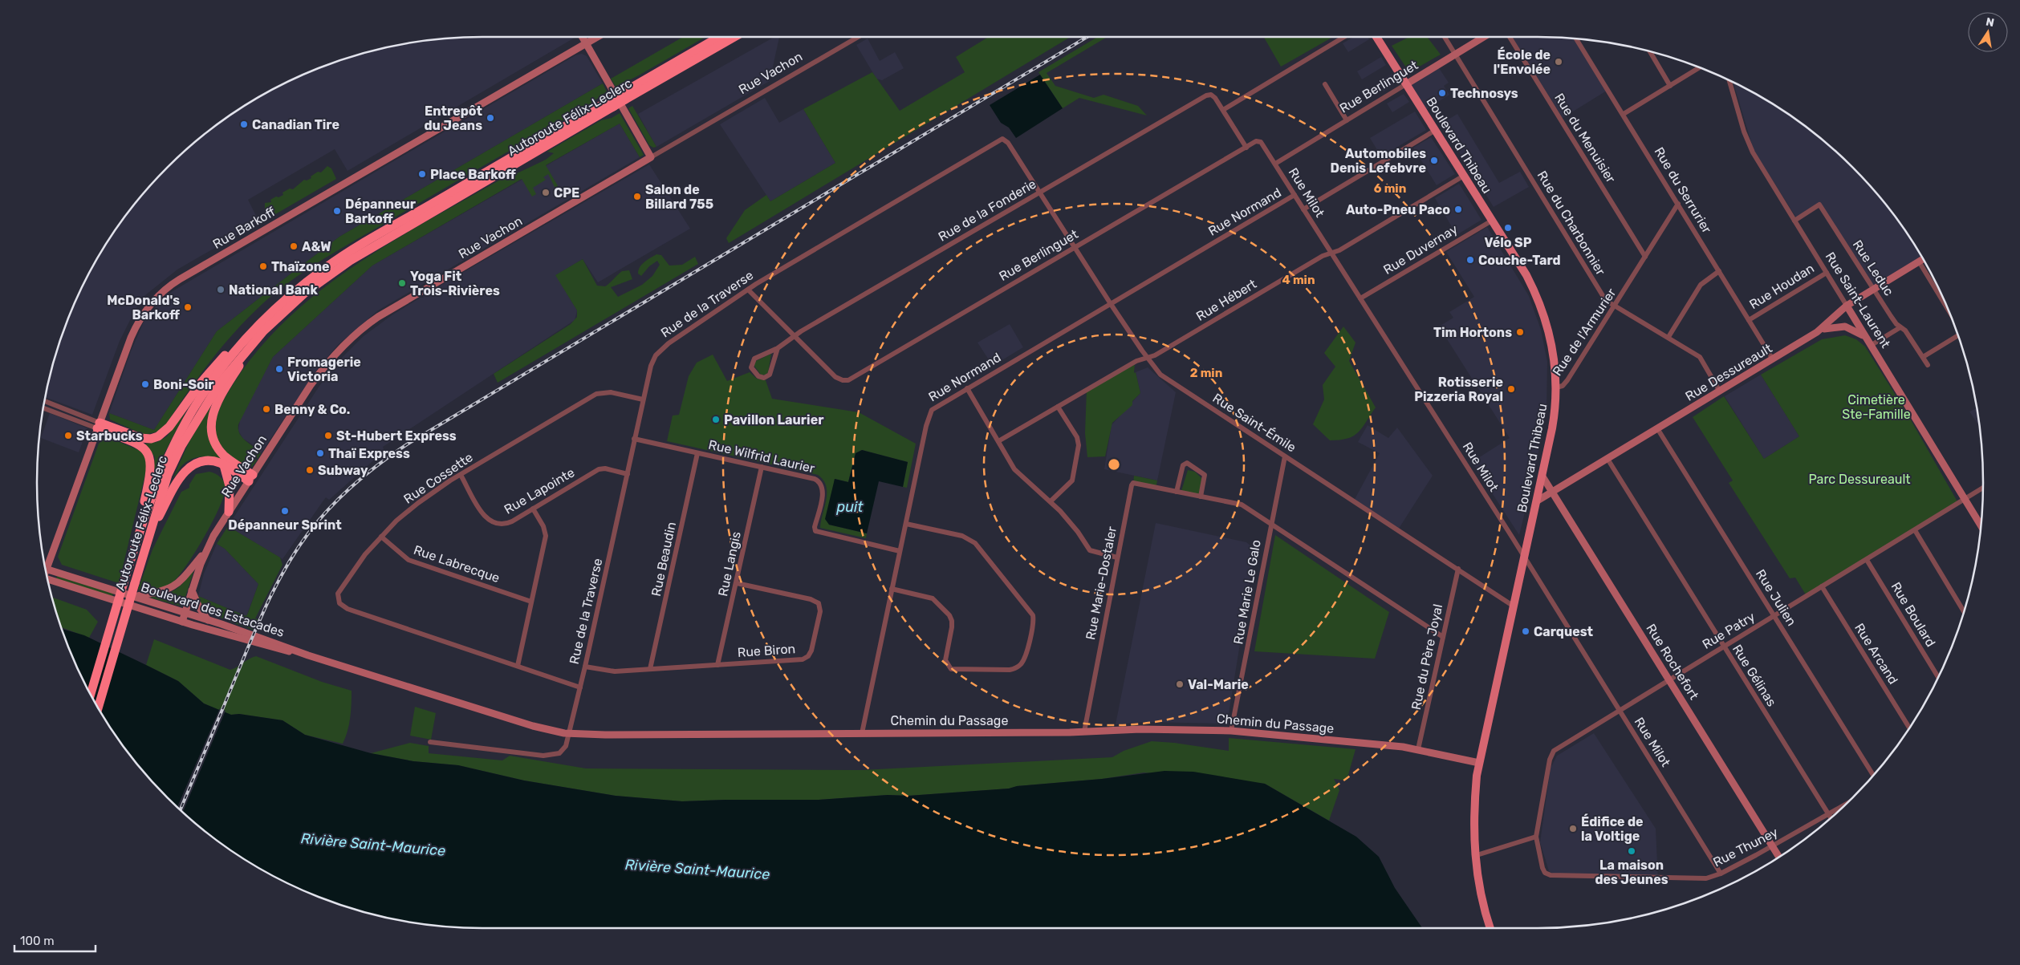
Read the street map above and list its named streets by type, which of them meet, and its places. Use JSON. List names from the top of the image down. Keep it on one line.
{"streets":{"highway":["Autoroute Félix-Leclerc"],"main road":["Boulevard Thibeau"],"street":["Rue Vachon","Rue Berlinguet","Rue du Menuisier","Rue du Serrurier","Rue Milot","Rue de la Fonderie","Rue Normand","Rue du Charbonnier","Rue Barkoff","Rue Duvernay","Rue Leduc","Rue Houdan","Rue Hébert","Rue Saint-Laurent","Rue de la Traverse","Rue de l'Armurier","Rue Dessureault","Rue Saint-Émile","Rue Wilfrid Laurier","Rue Cossette","Rue Lapointe","Rue Beaudin","Rue Labrecque","Rue Langis","Rue Marie-Dostaler","Rue Marie Le Galo","Rue Julien","Boulevard des Estacades","Rue Boulard","Rue Patry","Rue Biron","Rue Arcand","Rue du Père Joyal","Rue Rochefort","Rue Gélinas","Chemin du Passage","Rue Thuney"]},"crossings":[["Rue Vachon","Boulevard des Estacades"],["Rue Berlinguet","Boulevard Thibeau"],["Rue Berlinguet","Rue Milot"],["Rue Berlinguet","Rue de la Fonderie"],["Rue Berlinguet","Rue du Charbonnier"],["Rue Berlinguet","Rue Saint-Émile"],["Rue du Menuisier","Rue de l'Armurier"],["Boulevard Thibeau","Rue Milot"],["Boulevard Thibeau","Rue Duvernay"],["Boulevard Thibeau","Rue Hébert"],["Boulevard Thibeau","Rue de l'Armurier"],["Boulevard Thibeau","Rue Dessureault"],["Boulevard Thibeau","Rue Saint-Émile"],["Boulevard Thibeau","Rue Rochefort"],["Boulevard Thibeau","Chemin du Passage"],["Rue du Serrurier","Rue Houdan"],["Rue du Serrurier","Rue de l'Armurier"],["Rue du Serrurier","Rue Dessureault"],["Rue Milot","Rue Normand"],["Rue Milot","Rue Duvernay"],["Rue Milot","Rue Hébert"],["Rue Milot","Rue Patry"],["Rue Milot","Rue Thuney"],["Rue de la Fonderie","Rue Saint-Émile"],["Rue Normand","Rue Saint-Émile"],["Rue Normand","Rue Wilfrid Laurier"],["Rue Normand","Chemin du Passage"],["Rue du Charbonnier","Rue de l'Armurier"],["Rue du Charbonnier","Rue Dessureault"],["Rue Leduc","Rue Saint-Laurent"],["Rue Leduc","Rue Dessureault"],["Rue Houdan","Rue Saint-Laurent"],["Rue Hébert","Rue Saint-Émile"],["Rue Saint-Laurent","Rue Dessureault"],["Rue Saint-Laurent","Rue Patry"],["Rue de la Traverse","Rue Saint-Émile"],["Rue de la Traverse","Rue Wilfrid Laurier"],["Rue de la Traverse","Rue Cossette"],["Rue de la Traverse","Rue Lapointe"],["Rue de la Traverse","Boulevard des Estacades"],["Rue de la Traverse","Rue Biron"],["Rue de la Traverse","Chemin du Passage"],["Rue Dessureault","Rue Julien"],["Rue Dessureault","Rue Rochefort"],["Rue Dessureault","Rue Gélinas"],["Rue Saint-Émile","Rue Marie Le Galo"],["Rue Saint-Émile","Rue du Père Joyal"],["Rue Wilfrid Laurier","Rue Beaudin"],["Rue Wilfrid Laurier","Rue Langis"],["Rue Cossette","Rue Lapointe"],["Rue Cossette","Rue Labrecque"],["Rue Beaudin","Rue Biron"],["Rue Langis","Rue Biron"],["Rue Marie-Dostaler","Rue Marie Le Galo"],["Rue Marie-Dostaler","Rue du Père Joyal"],["Rue Marie-Dostaler","Chemin du Passage"],["Rue Marie Le Galo","Chemin du Passage"],["Rue Julien","Rue Patry"],["Boulevard des Estacades","Chemin du Passage"],["Rue Boulard","Rue Patry"],["Rue Patry","Rue Arcand"],["Rue Patry","Rue Rochefort"],["Rue Patry","Rue Gélinas"],["Rue Patry","Rue Thuney"],["Rue du Père Joyal","Chemin du Passage"],["Rue Rochefort","Rue Thuney"],["Rue Gélinas","Rue Thuney"]],"water":["puit","Rivière Saint-Maurice"],"parks":["Cimetière Ste-Famille","Parc Dessureault"],"places":["École de l'Envolée","Technosys","Entrepôt du Jeans","Canadian Tire","Automobiles Denis Lefebvre","Place Barkoff","CPE","Salon de Billard 755","Auto-Pneu Paco","Dépanneur Barkoff","Vélo SP","A&W","Couche-Tard","Thaïzone","Yoga Fit Trois-Rivières","National Bank","McDonald's Barkoff","Tim Hortons","Fromagerie Victoria","Boni-Soir","Rotisserie Pizzeria Royal","Benny & Co.","Pavillon Laurier","Starbucks","St-Hubert Express","Thaï Express","Subway","Dépanneur Sprint","Carquest","Val-Marie","Édifice de la Voltige","La maison des Jeunes"],"scale_bar":"100 m","north":"top","rings":["6 min","4 min","2 min"]}
